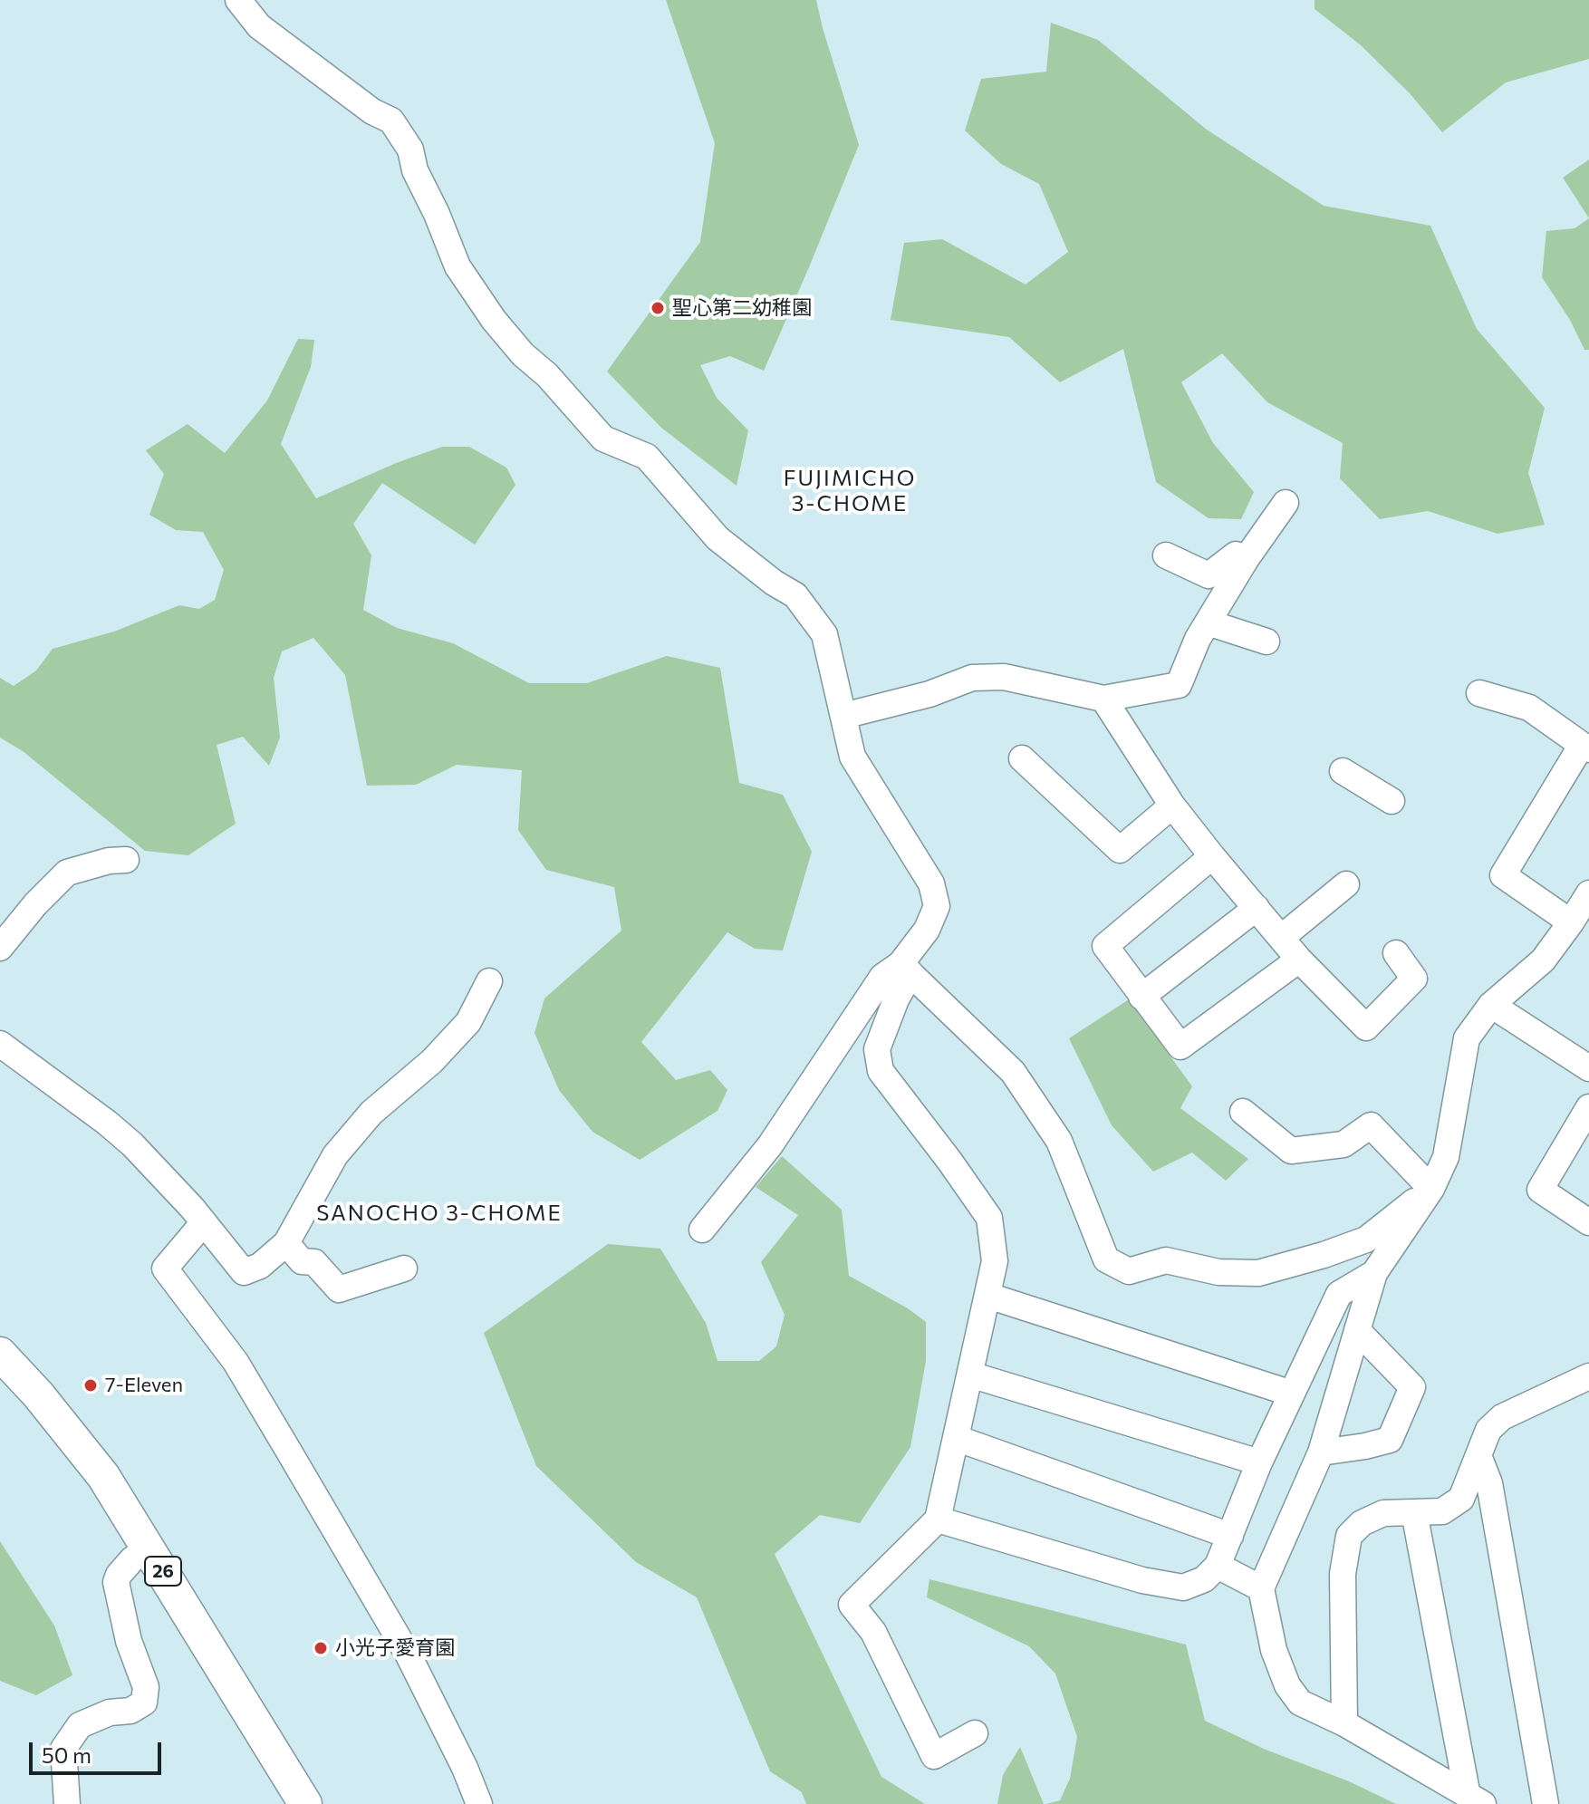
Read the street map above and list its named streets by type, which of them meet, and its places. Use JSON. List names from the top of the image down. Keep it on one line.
{"streets":{"main road":["26"]},"districts":["FUJIMICHO 3-CHOME","SANOCHO 3-CHOME"],"places":["聖心第二幼稚園","7-Eleven","小光子愛育園"],"scale_bar":"50 m"}
